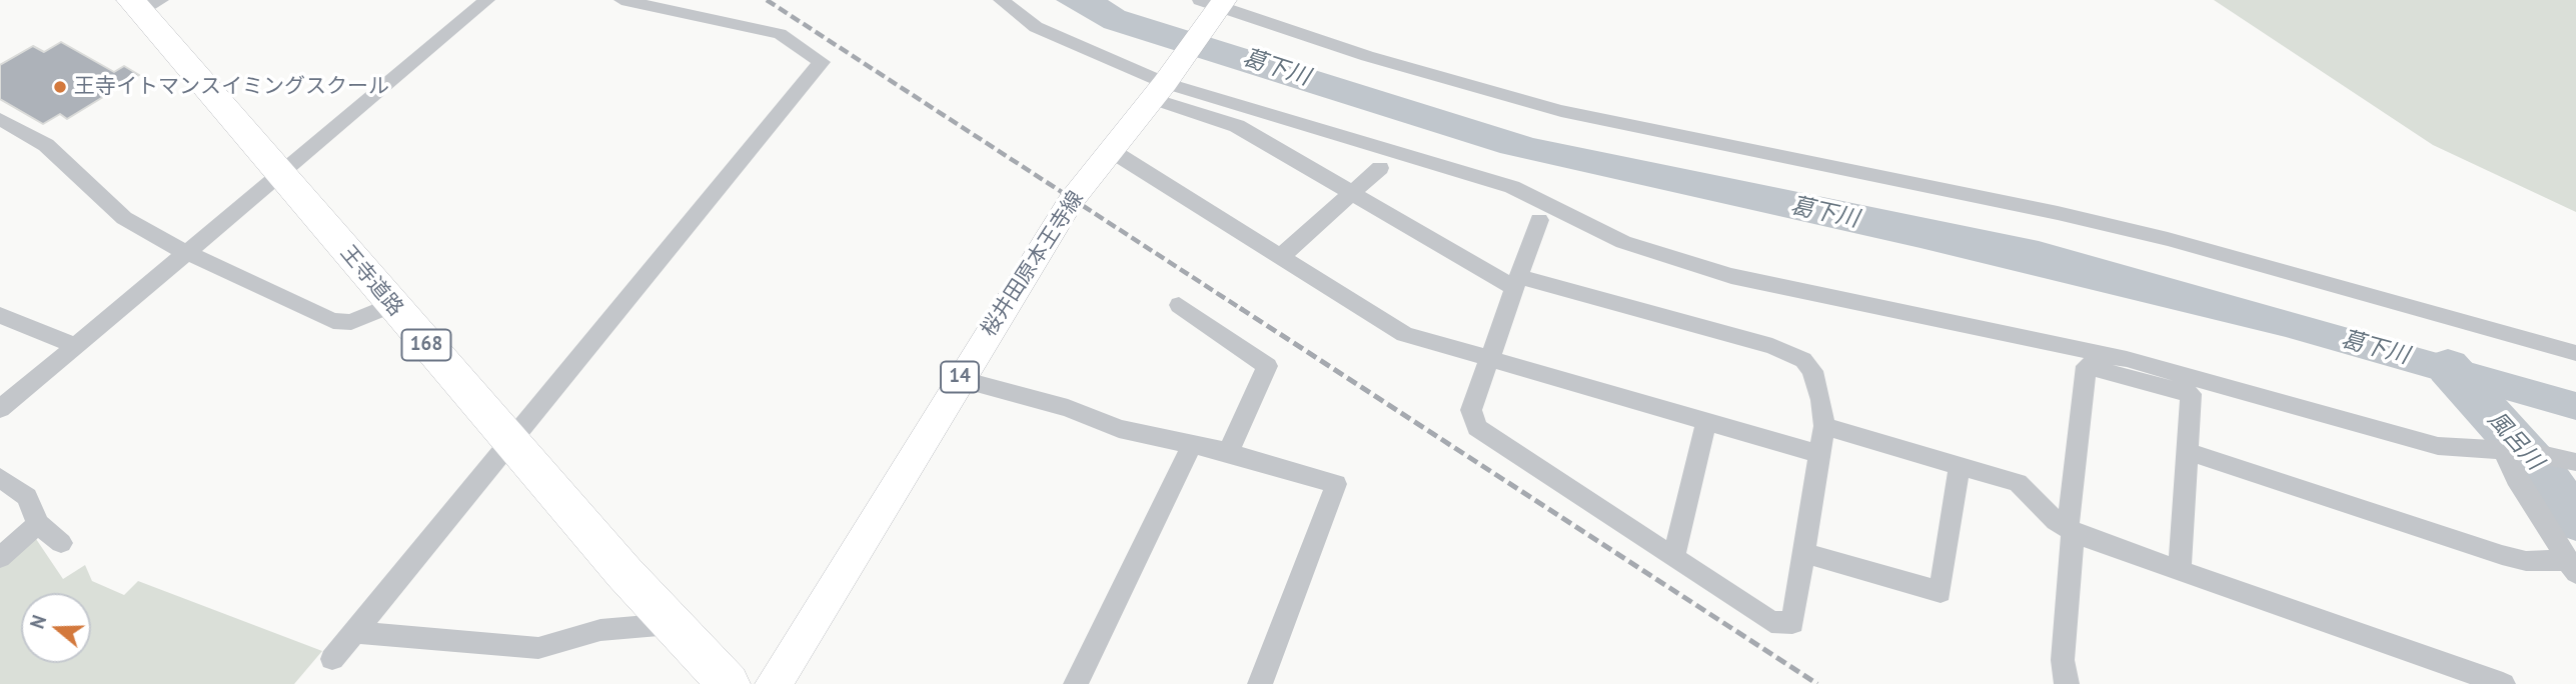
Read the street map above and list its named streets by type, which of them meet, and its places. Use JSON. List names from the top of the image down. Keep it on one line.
{"streets":{"highway":["王寺道路","168"],"main road":["桜井田原本王寺線","14"]},"water":["葛下川","風呂川"],"places":["王寺イトマンスイミングスクール"],"north":"left"}
